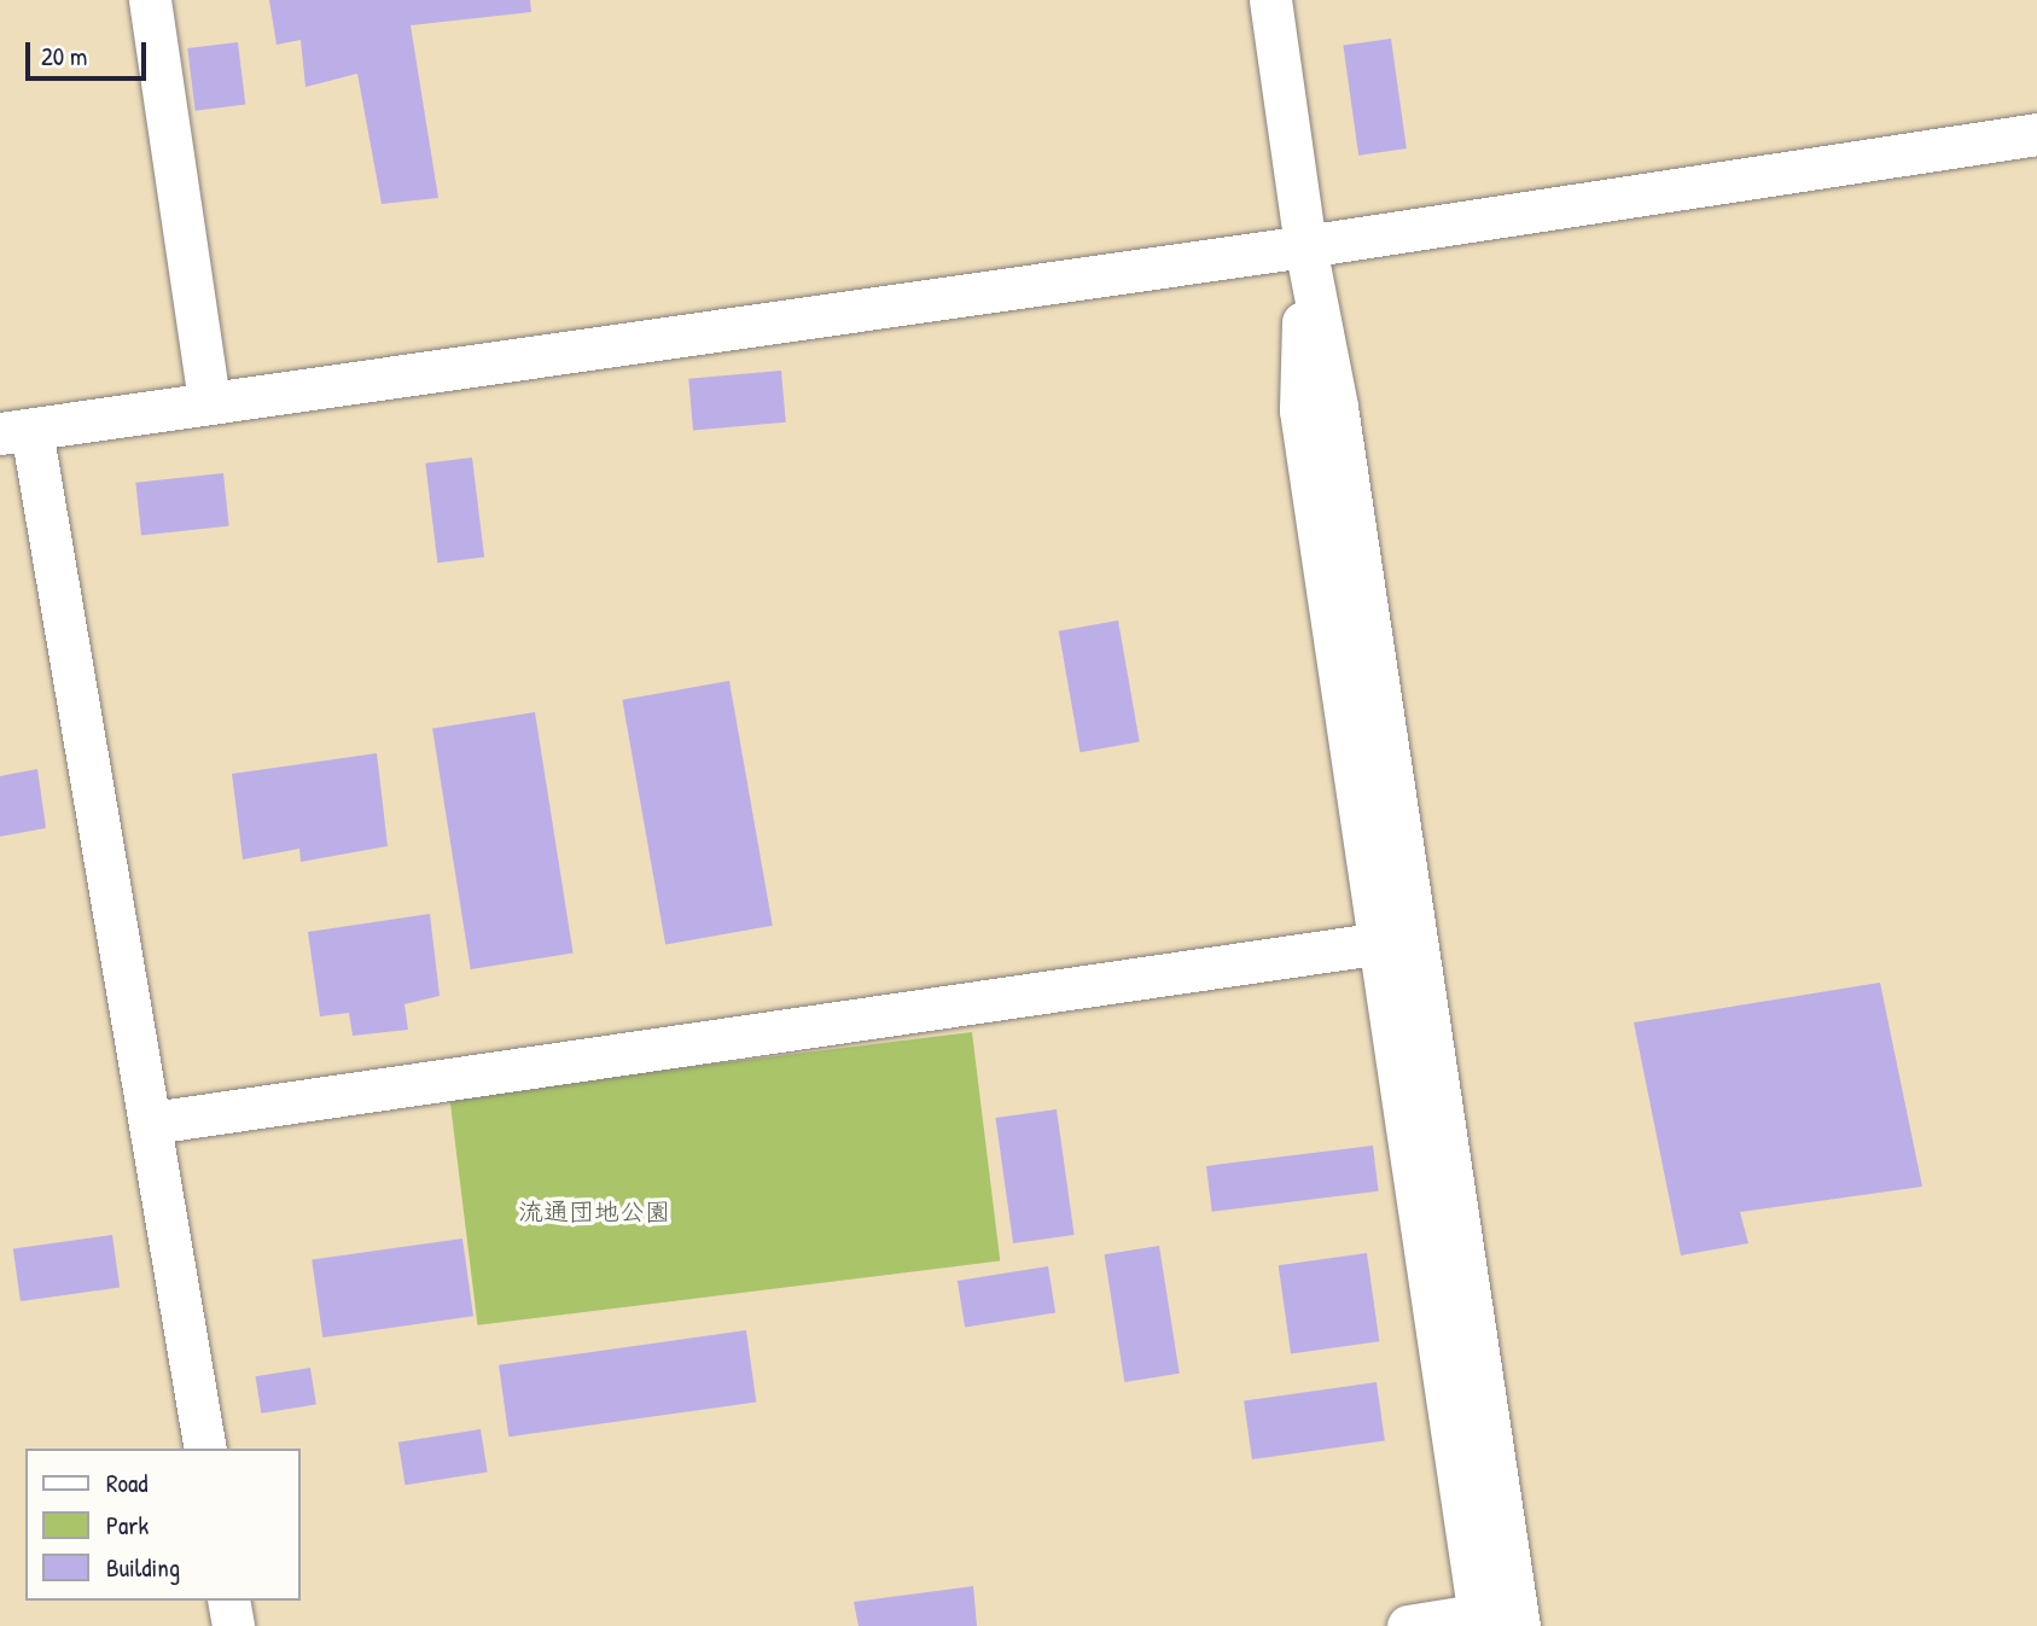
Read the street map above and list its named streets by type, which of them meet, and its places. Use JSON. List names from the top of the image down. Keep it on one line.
{"parks":["流通団地公園"],"legend":["Road","Park","Building"],"scale_bar":"20 m"}
